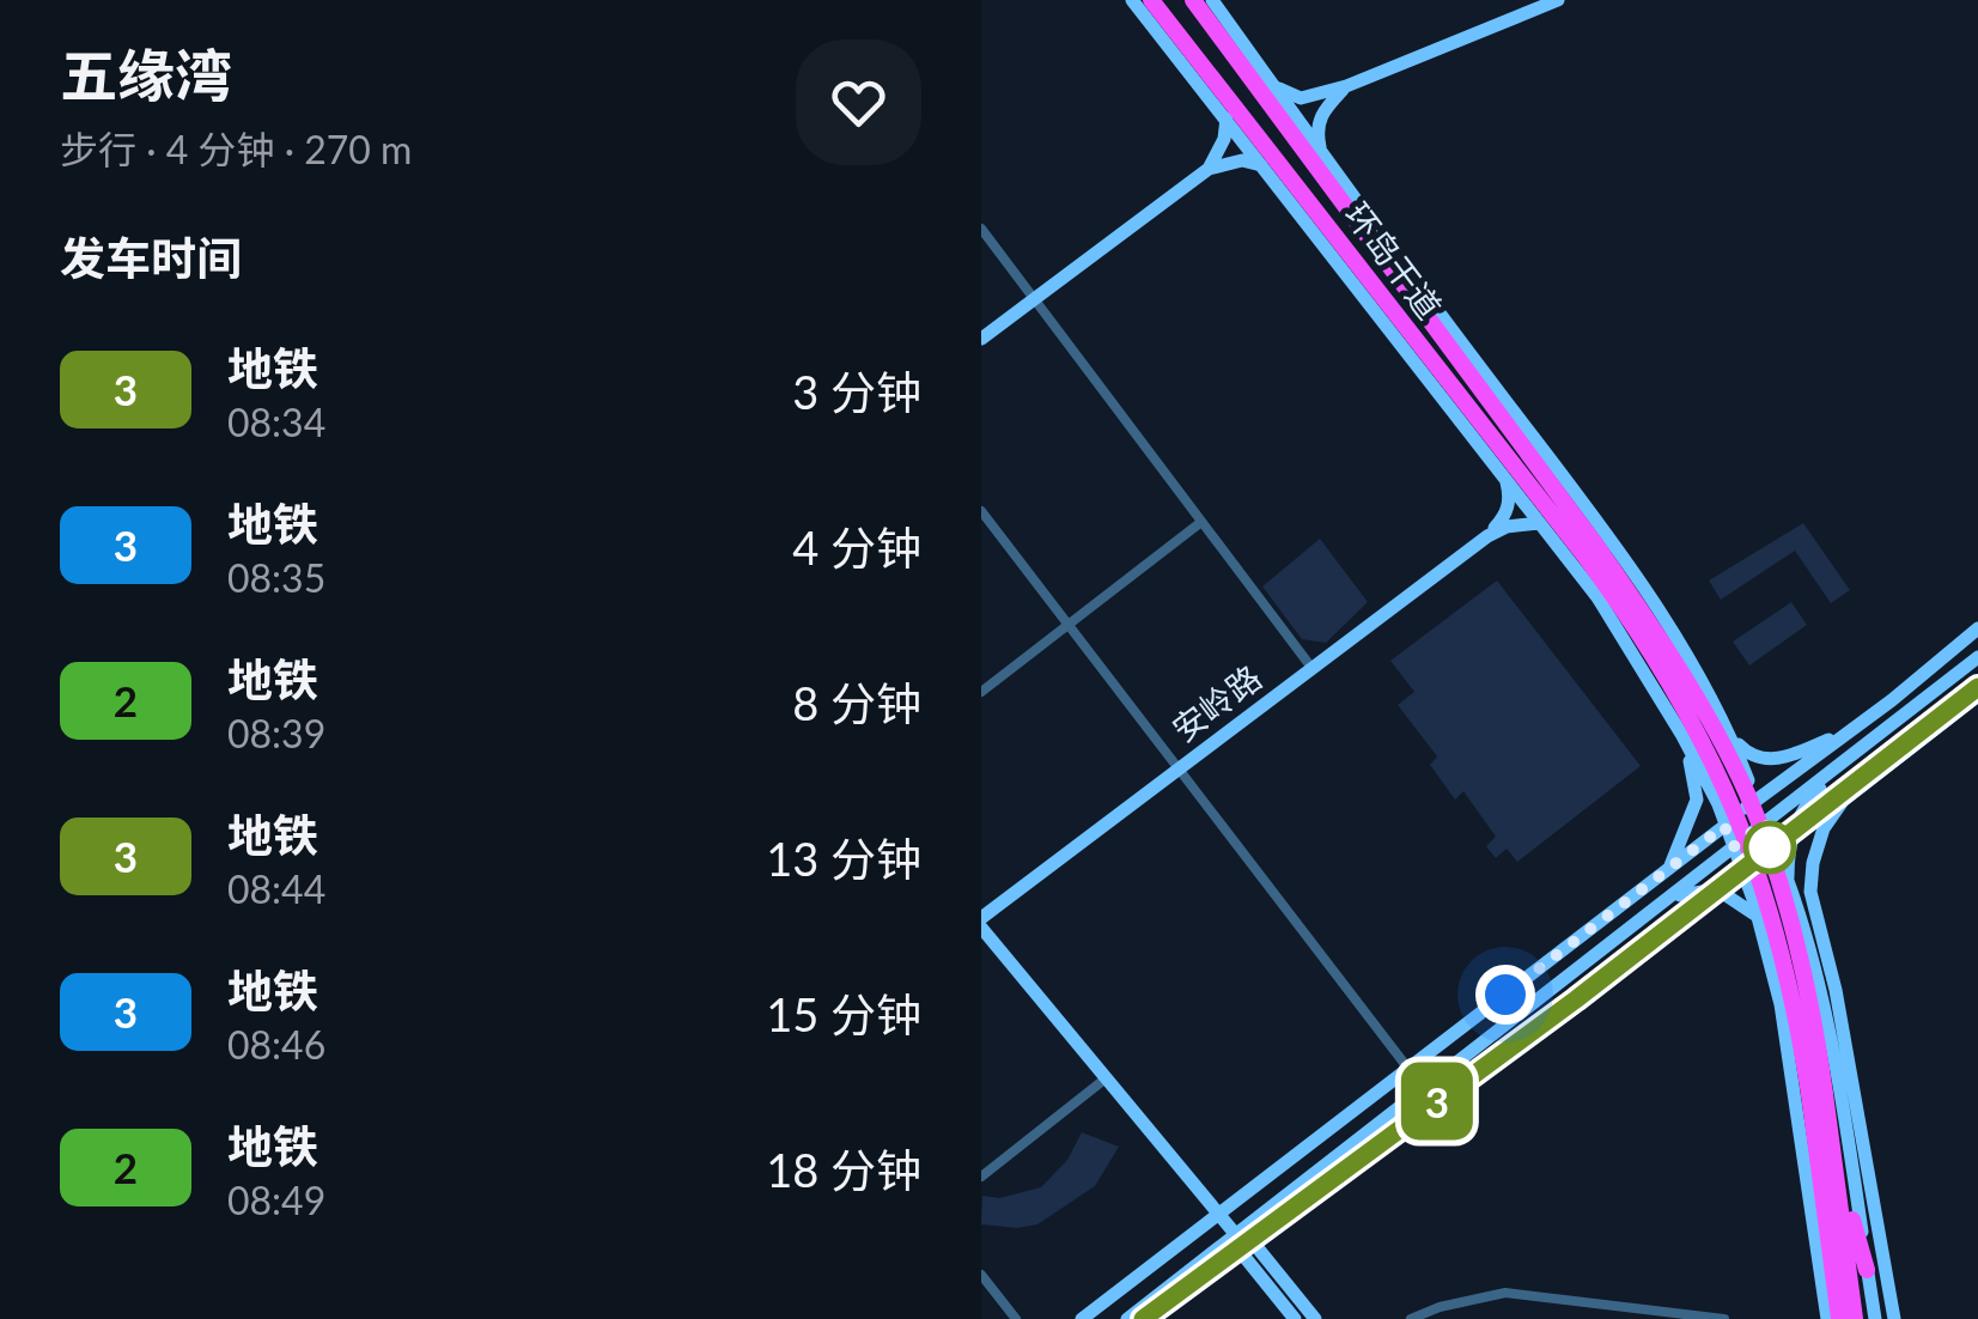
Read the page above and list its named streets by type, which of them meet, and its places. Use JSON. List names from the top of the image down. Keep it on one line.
{"streets":{"highway":["环岛干道"],"main road":["安岭路"]},"lines":["metro line 3"],"page":{"heading":[["五缘湾","步行 · 4 分钟 · 270 m"],"发车时间"],"on_map":"3","list":[{"mark":"3","name":"地铁","note":"08:34","value":"3 分钟"},{"mark":"3","name":"地铁","note":"08:35","value":"4 分钟"},{"mark":"2","name":"地铁","note":"08:39","value":"8 分钟"},{"mark":"3","name":"地铁","note":"08:44","value":"13 分钟"},{"mark":"3","name":"地铁","note":"08:46","value":"15 分钟"},{"mark":"2","name":"地铁","note":"08:49","value":"18 分钟"}]}}
